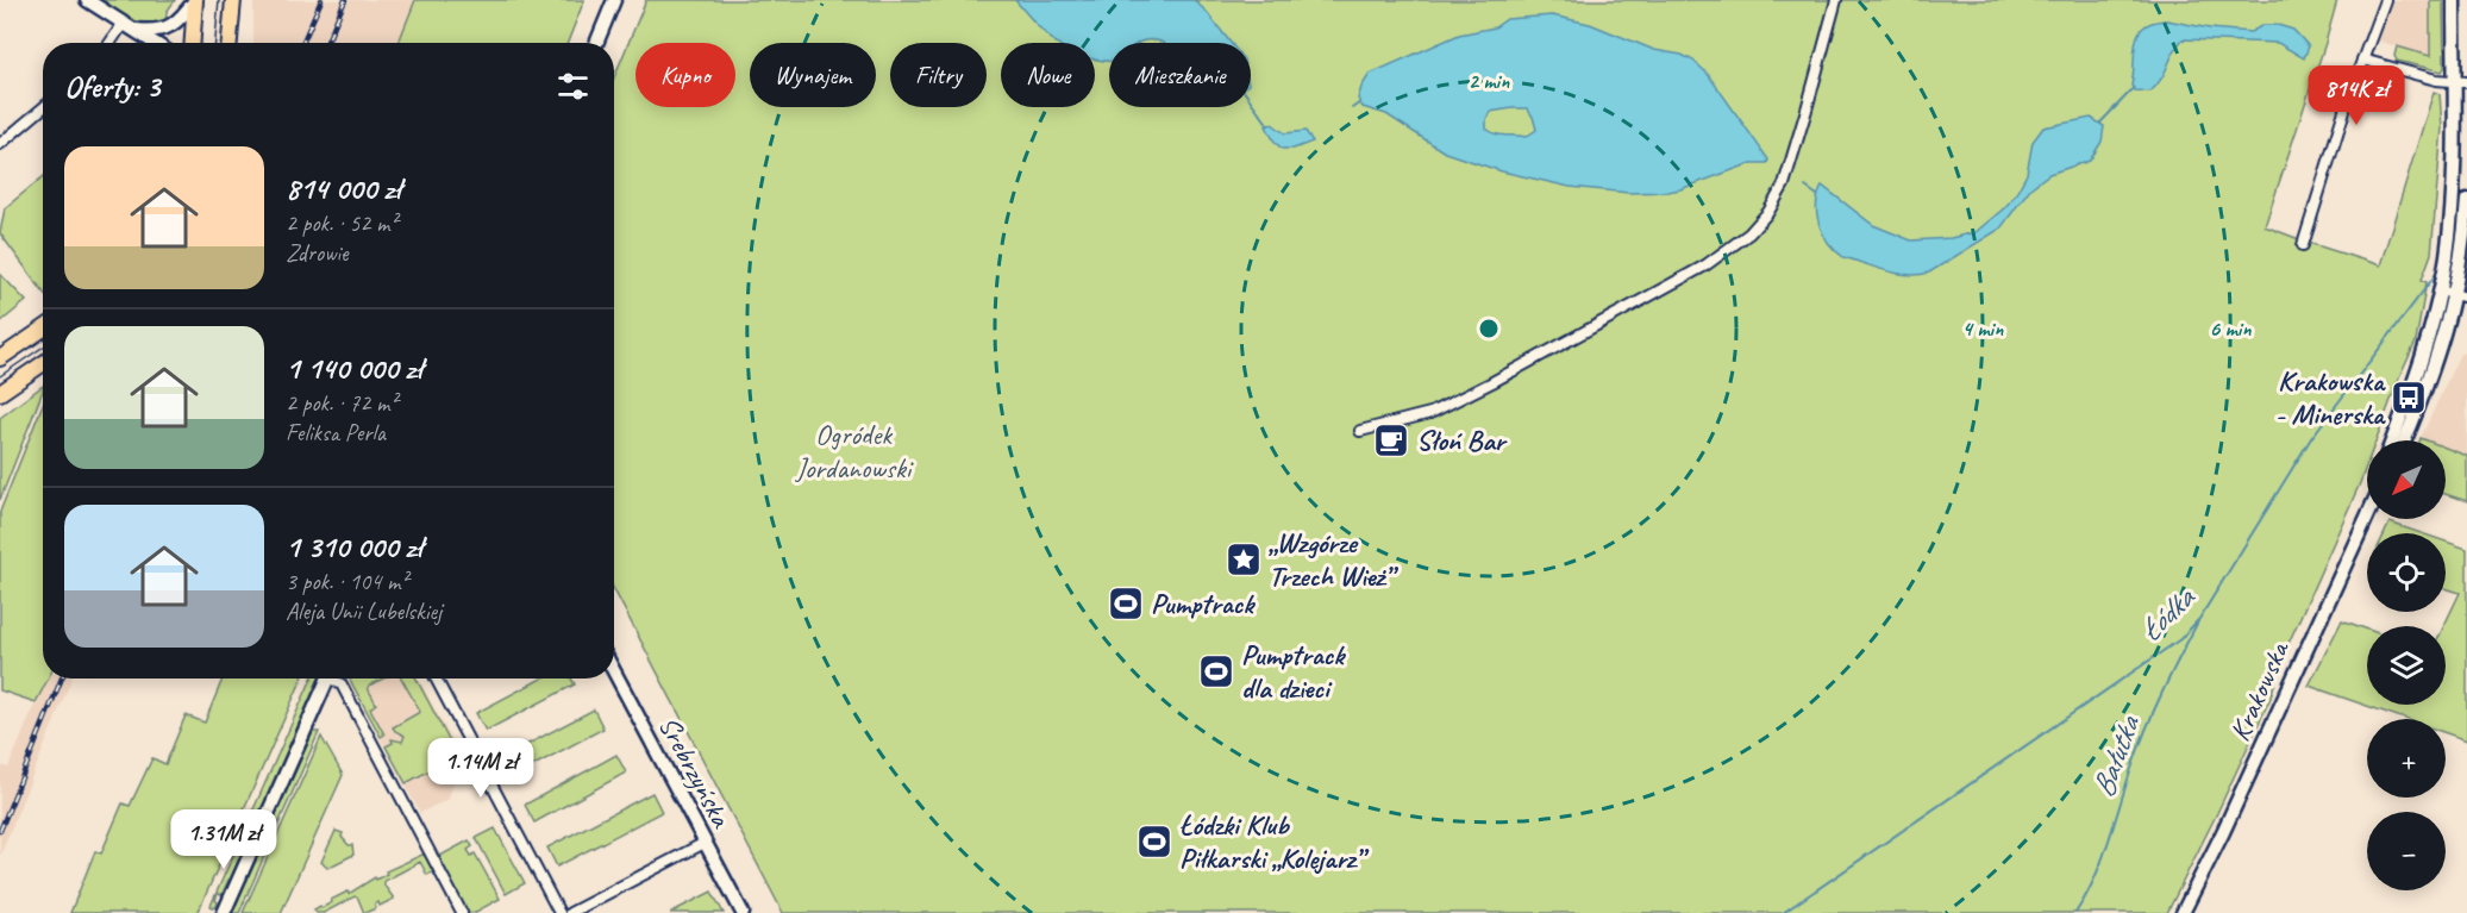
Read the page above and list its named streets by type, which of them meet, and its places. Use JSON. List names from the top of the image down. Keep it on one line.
{"streets":{"main road":["Krakowska","Srebrzyńska"]},"water":["Łódka","Bałutka"],"parks":["Ogródek Jordanowski"],"places":{"bus stop":["Krakowska - Minerska"],"cafe":["Słoń Bar"],"place":["„Wzgórze Trzech Wież”"],"sports":["Pumptrack","Pumptrack dla dzieci","Łódzki Klub Piłkarski „Kolejarz”"]},"north":"bottom left","page":{"chip":["Kupno","Wynajem","Filtry","Nowe","Mieszkanie"],"heading":"Oferty: 3","price":["814K zł","1.14M zł","1.31M zł"],"list":[{"name":"814 000 zł","note":"2 pok. · 52 m² · Zdrowie"},{"name":"1 140 000 zł","note":"2 pok. · 72 m² · Feliksa Perla"},{"name":"1 310 000 zł","note":"3 pok. · 104 m² · Aleja Unii Lubelskiej"}],"map_buttons":["+","−"]},"rings":["2 min","4 min","6 min"]}
